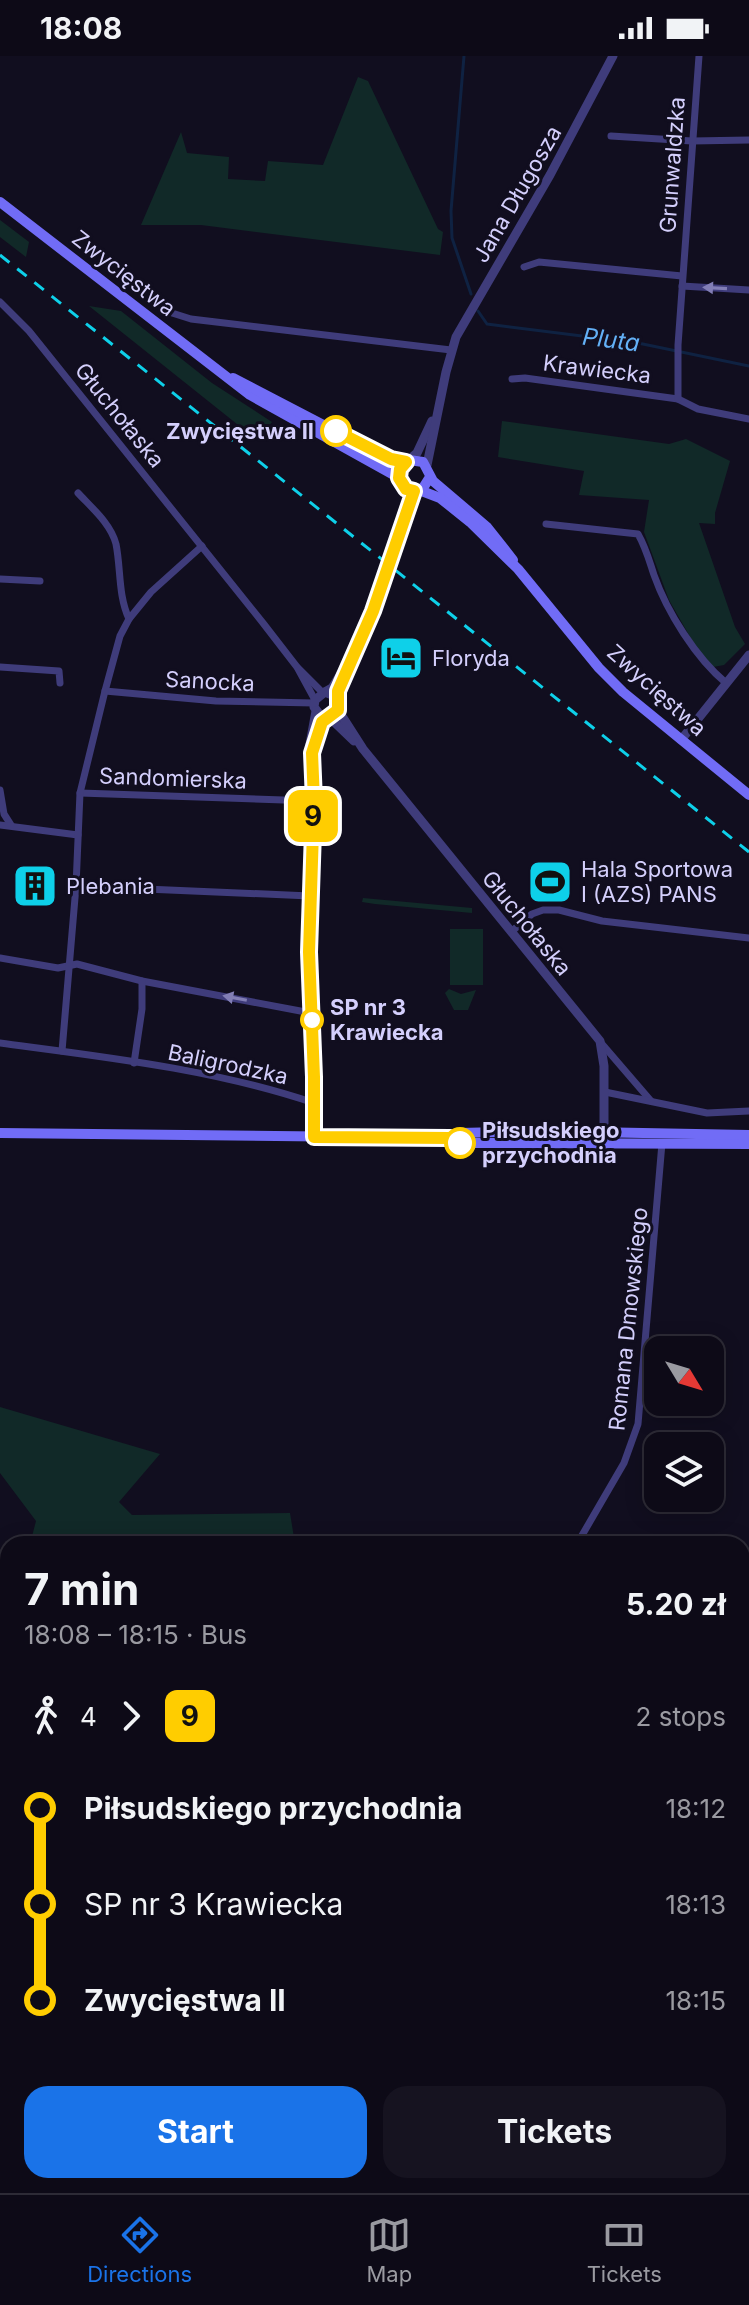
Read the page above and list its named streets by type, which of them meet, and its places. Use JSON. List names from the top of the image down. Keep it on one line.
{"streets":{"main road":["Zwycięstwa"],"street":["Grunwaldzka","Jana Długosza","Krawiecka","Głuchołaska","Sanocka","Sandomierska","Baligrodzka","Romana Dmowskiego"]},"crossings":[["Grunwaldzka","Krawiecka"],["Głuchołaska","Sanocka"]],"water":["Pluta"],"places":{"other":["Zwycięstwa II","SP nr 3 Krawiecka","Piłsudskiego przychodnia"],"hotel":["Floryda"],"sports":["Hala Sportowa I (AZS) PANS"],"building":["Plebania"]},"lines":["bus line 9"],"north":"bottom right","page":{"status":"18:08","on_map":"9","heading":["7 min","18:08 – 18:15 · Bus","5.20 zł"],"legs":["4","9","2 stops"],"list":[{"name":"Piłsudskiego przychodnia","value":"18:12"},{"name":"SP nr 3 Krawiecka","value":"18:13"},{"name":"Zwycięstwa II","value":"18:15"}],"buttons":["Start","Tickets"],"tabs":["Directions","Map","Tickets"]}}
